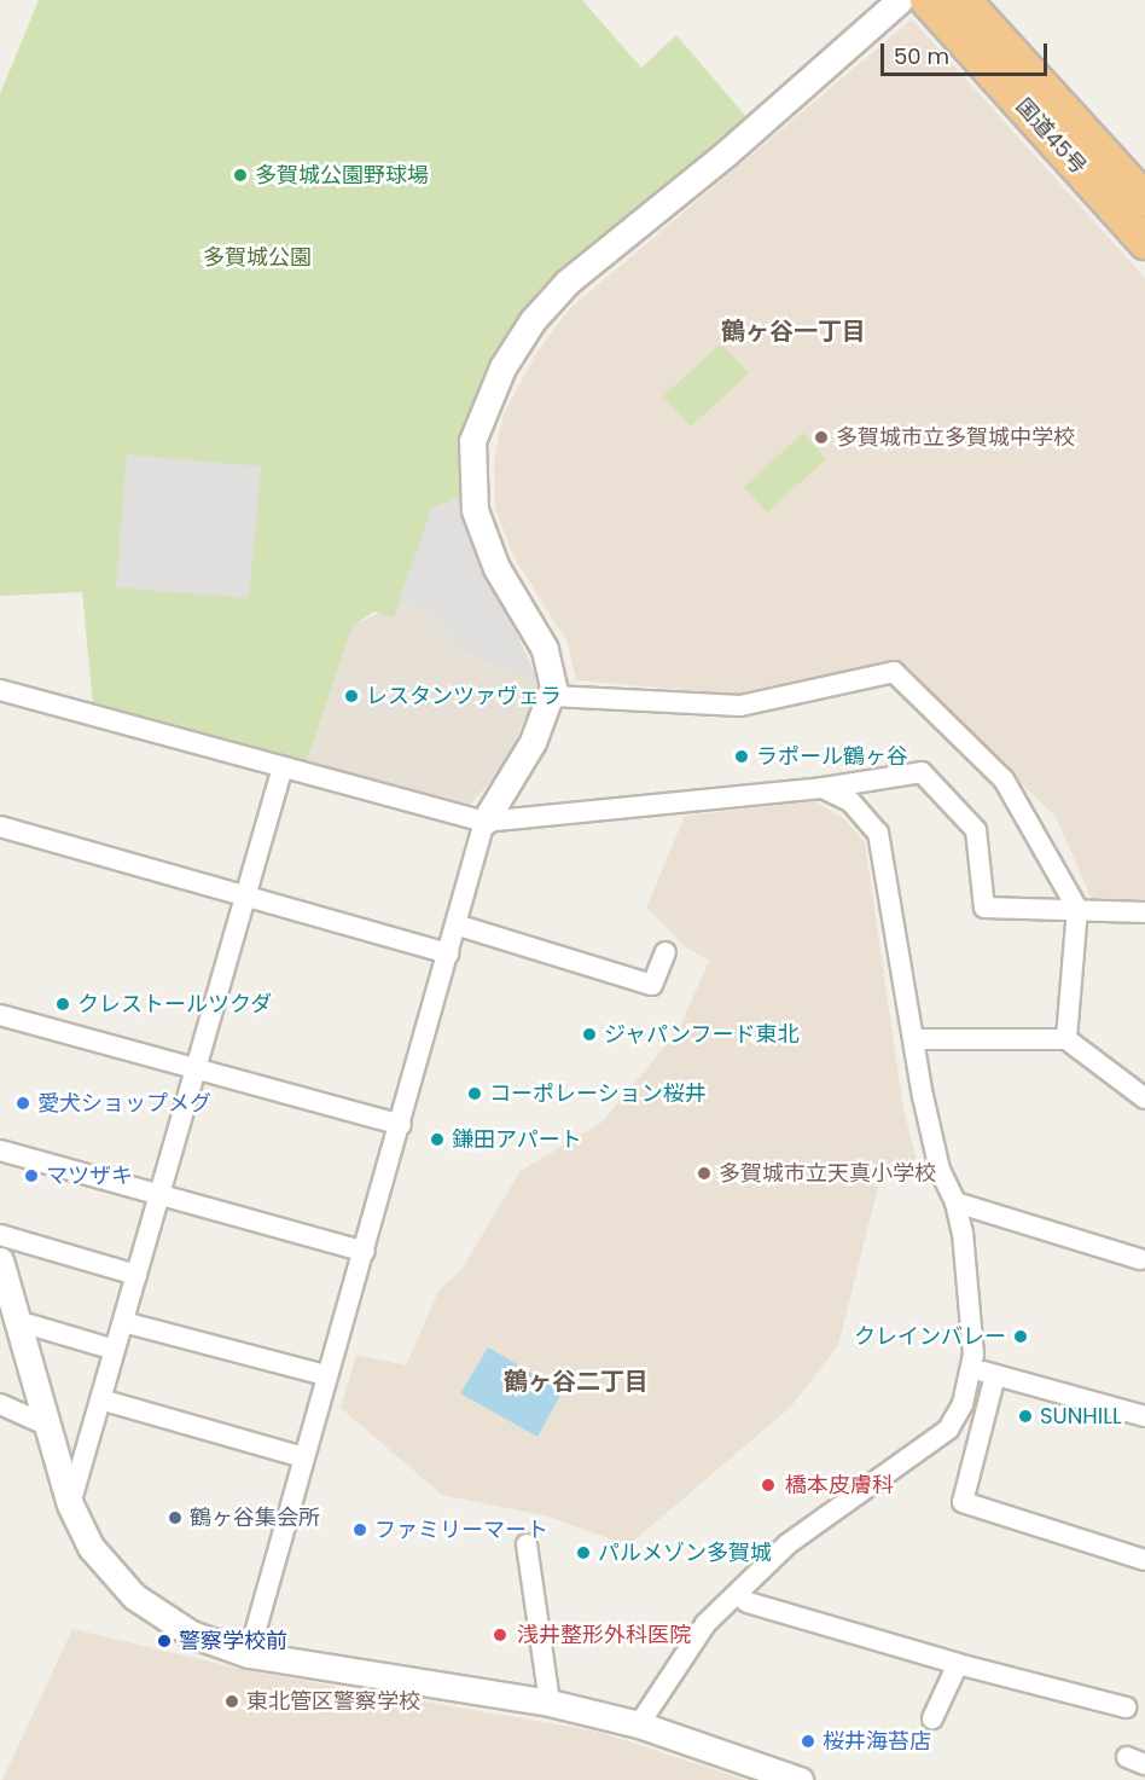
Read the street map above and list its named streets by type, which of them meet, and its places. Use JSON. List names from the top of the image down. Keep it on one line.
{"streets":{"highway":["国道45号"]},"districts":["鶴ヶ谷一丁目","鶴ヶ谷二丁目"],"parks":["多賀城公園"],"places":["多賀城公園野球場","多賀城市立多賀城中学校","レスタンツァヴェラ","ラポール鶴ヶ谷","クレストールツクダ","ジャパンフード東北","コーポレーション桜井","愛犬ショップメグ","鎌田アパート","多賀城市立天真小学校","マツザキ","クレインバレー","SUNHILL","橋本皮膚科","鶴ヶ谷集会所","ファミリーマート","パルメゾン多賀城","浅井整形外科医院","警察学校前","東北管区警察学校","桜井海苔店"],"scale_bar":"50 m"}
